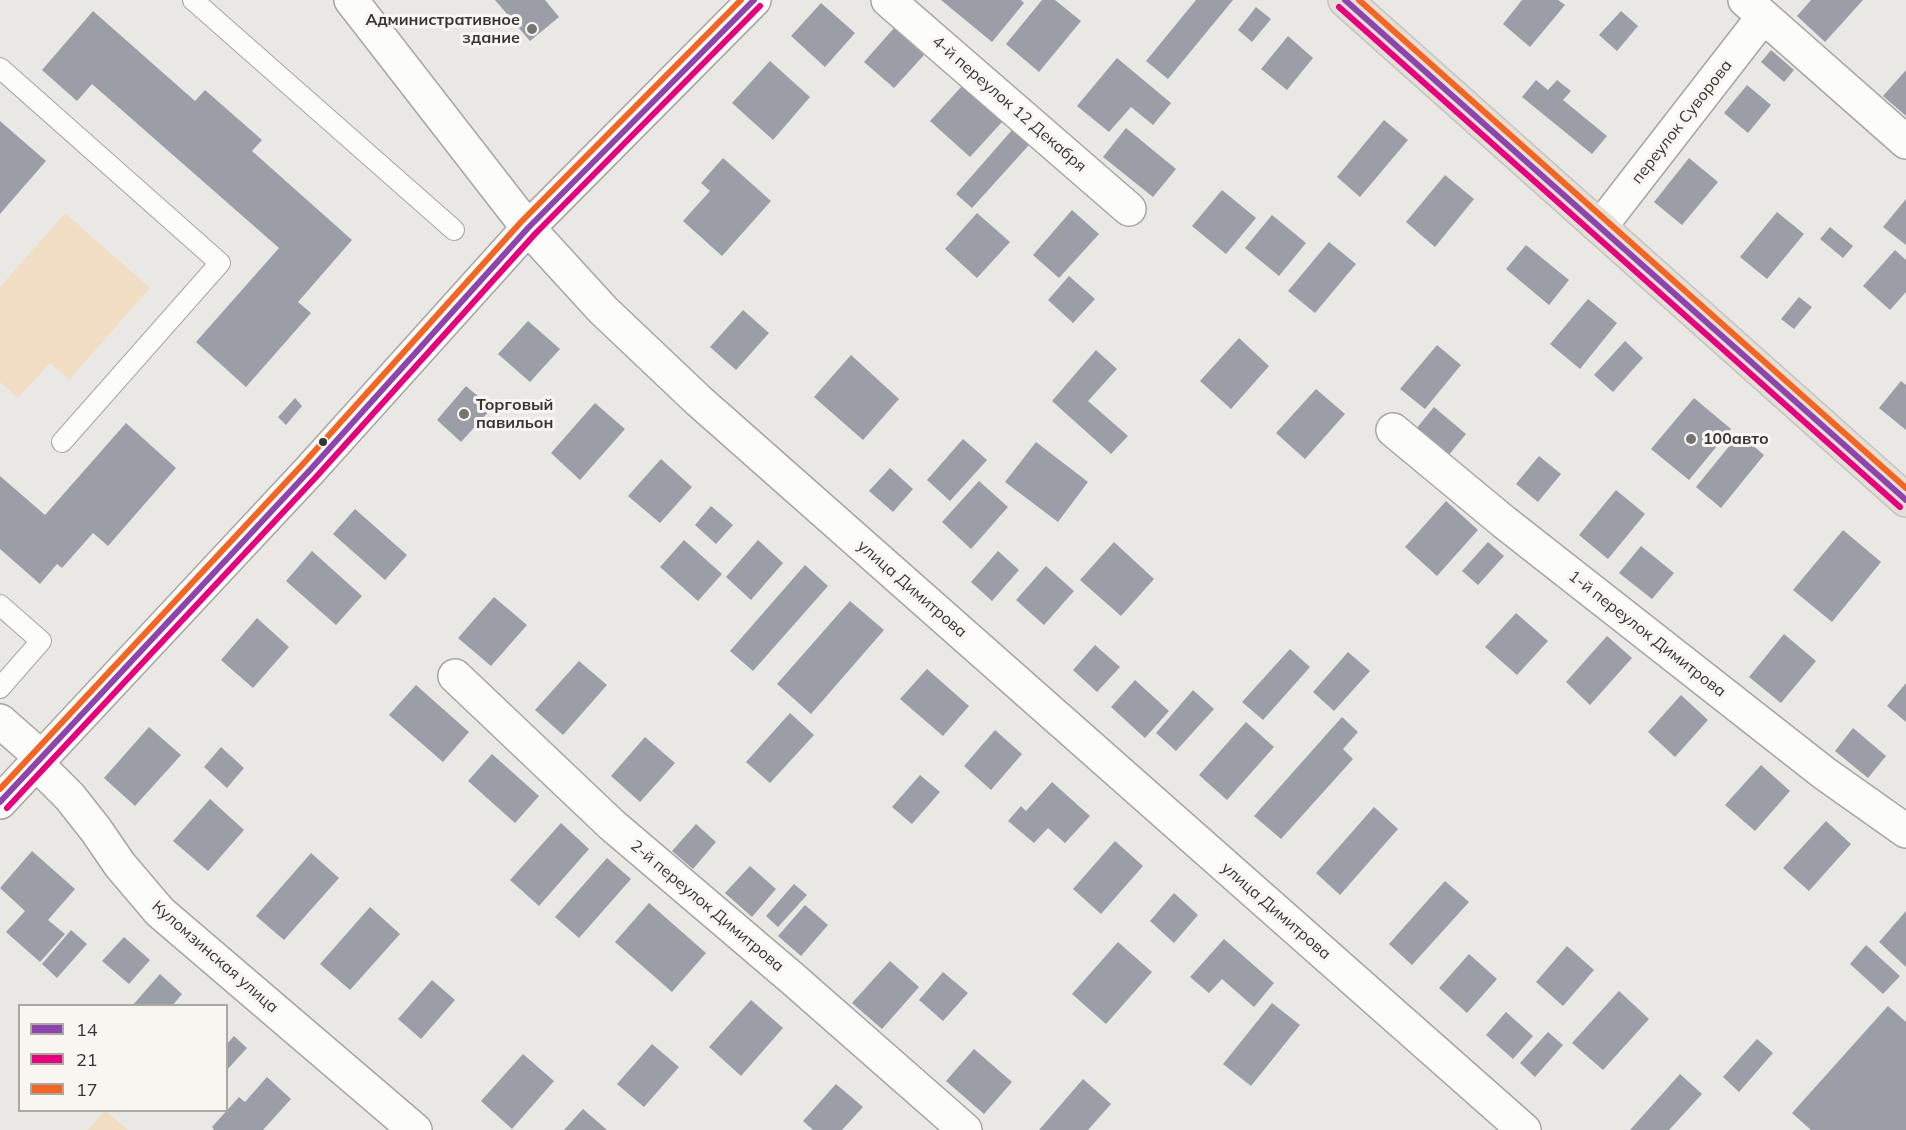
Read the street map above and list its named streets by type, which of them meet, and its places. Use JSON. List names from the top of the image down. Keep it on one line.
{"streets":{"main road":["4-й переулок 12 Декабря","переулок Суворова","улица Димитрова","1-й переулок Димитрова","2-й переулок Димитрова","Куломзинская улица"]},"places":["Административное здание","Торговый павильон","100авто"],"lines":["transit line 14","transit line 17","transit line 21"],"legend":["14","21","17"]}
